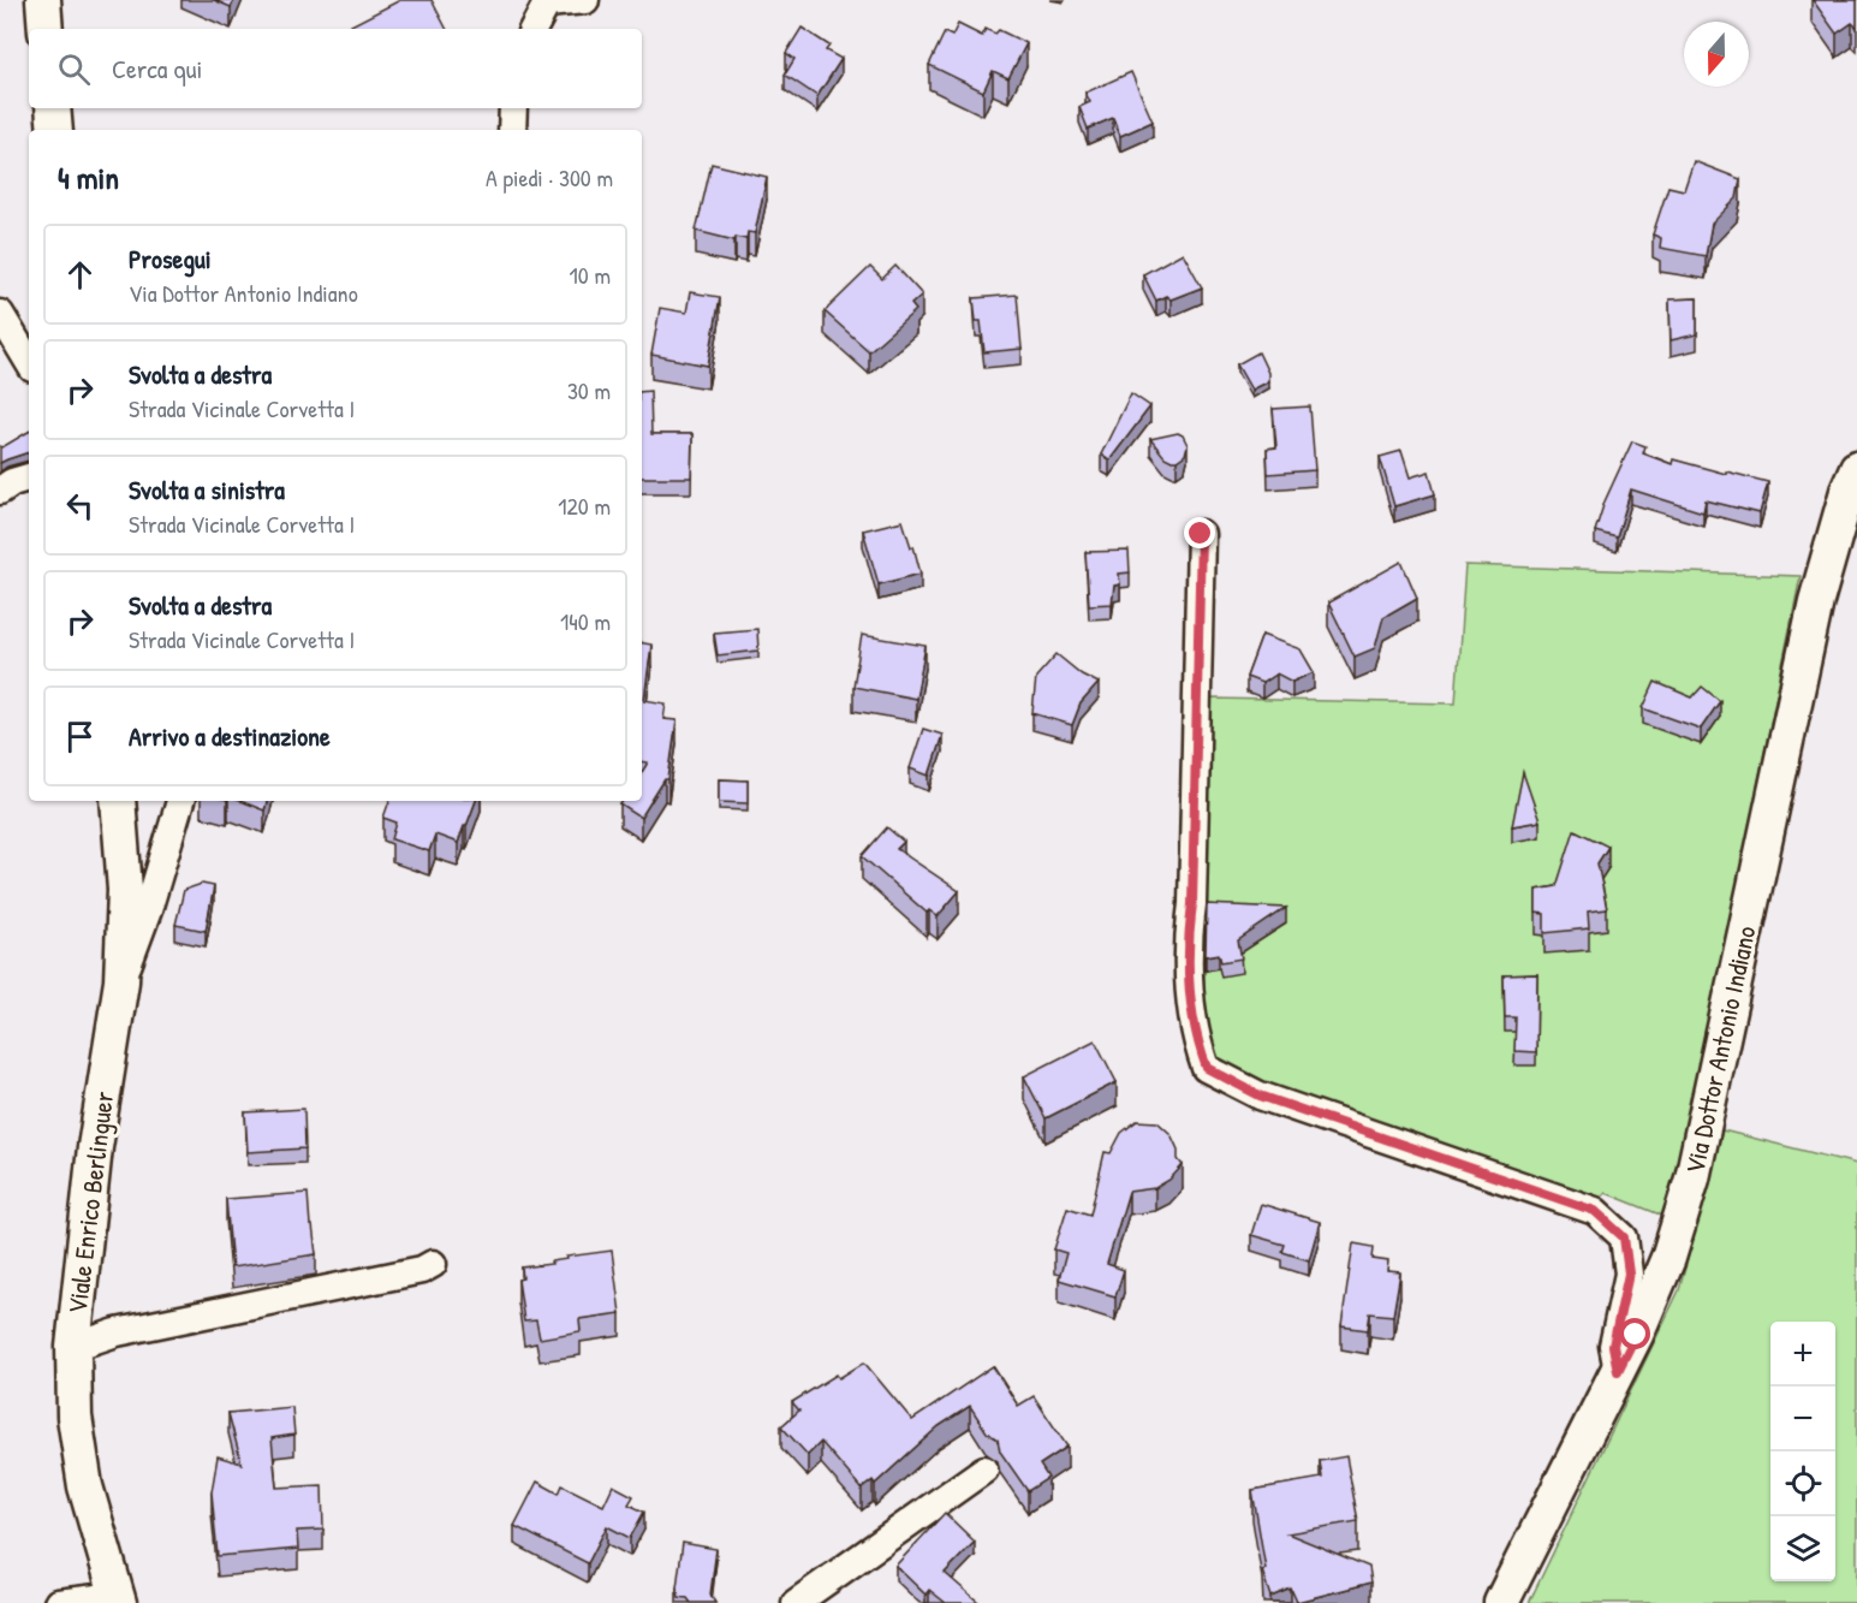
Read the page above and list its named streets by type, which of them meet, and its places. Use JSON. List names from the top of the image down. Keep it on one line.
{"streets":{"main road":["Via Dottor Antonio Indiano","Viale Enrico Berlinguer"]},"north":"bottom","page":{"search":"Cerca qui","heading":["4 min","A piedi · 300 m"],"list":[["Prosegui","Via Dottor Antonio Indiano","10 m"],["Svolta a destra","Strada Vicinale Corvetta I","30 m"],["Svolta a sinistra","Strada Vicinale Corvetta I","120 m"],["Svolta a destra","Strada Vicinale Corvetta I","140 m"],"Arrivo a destinazione"],"map_buttons":["+","−"]}}
